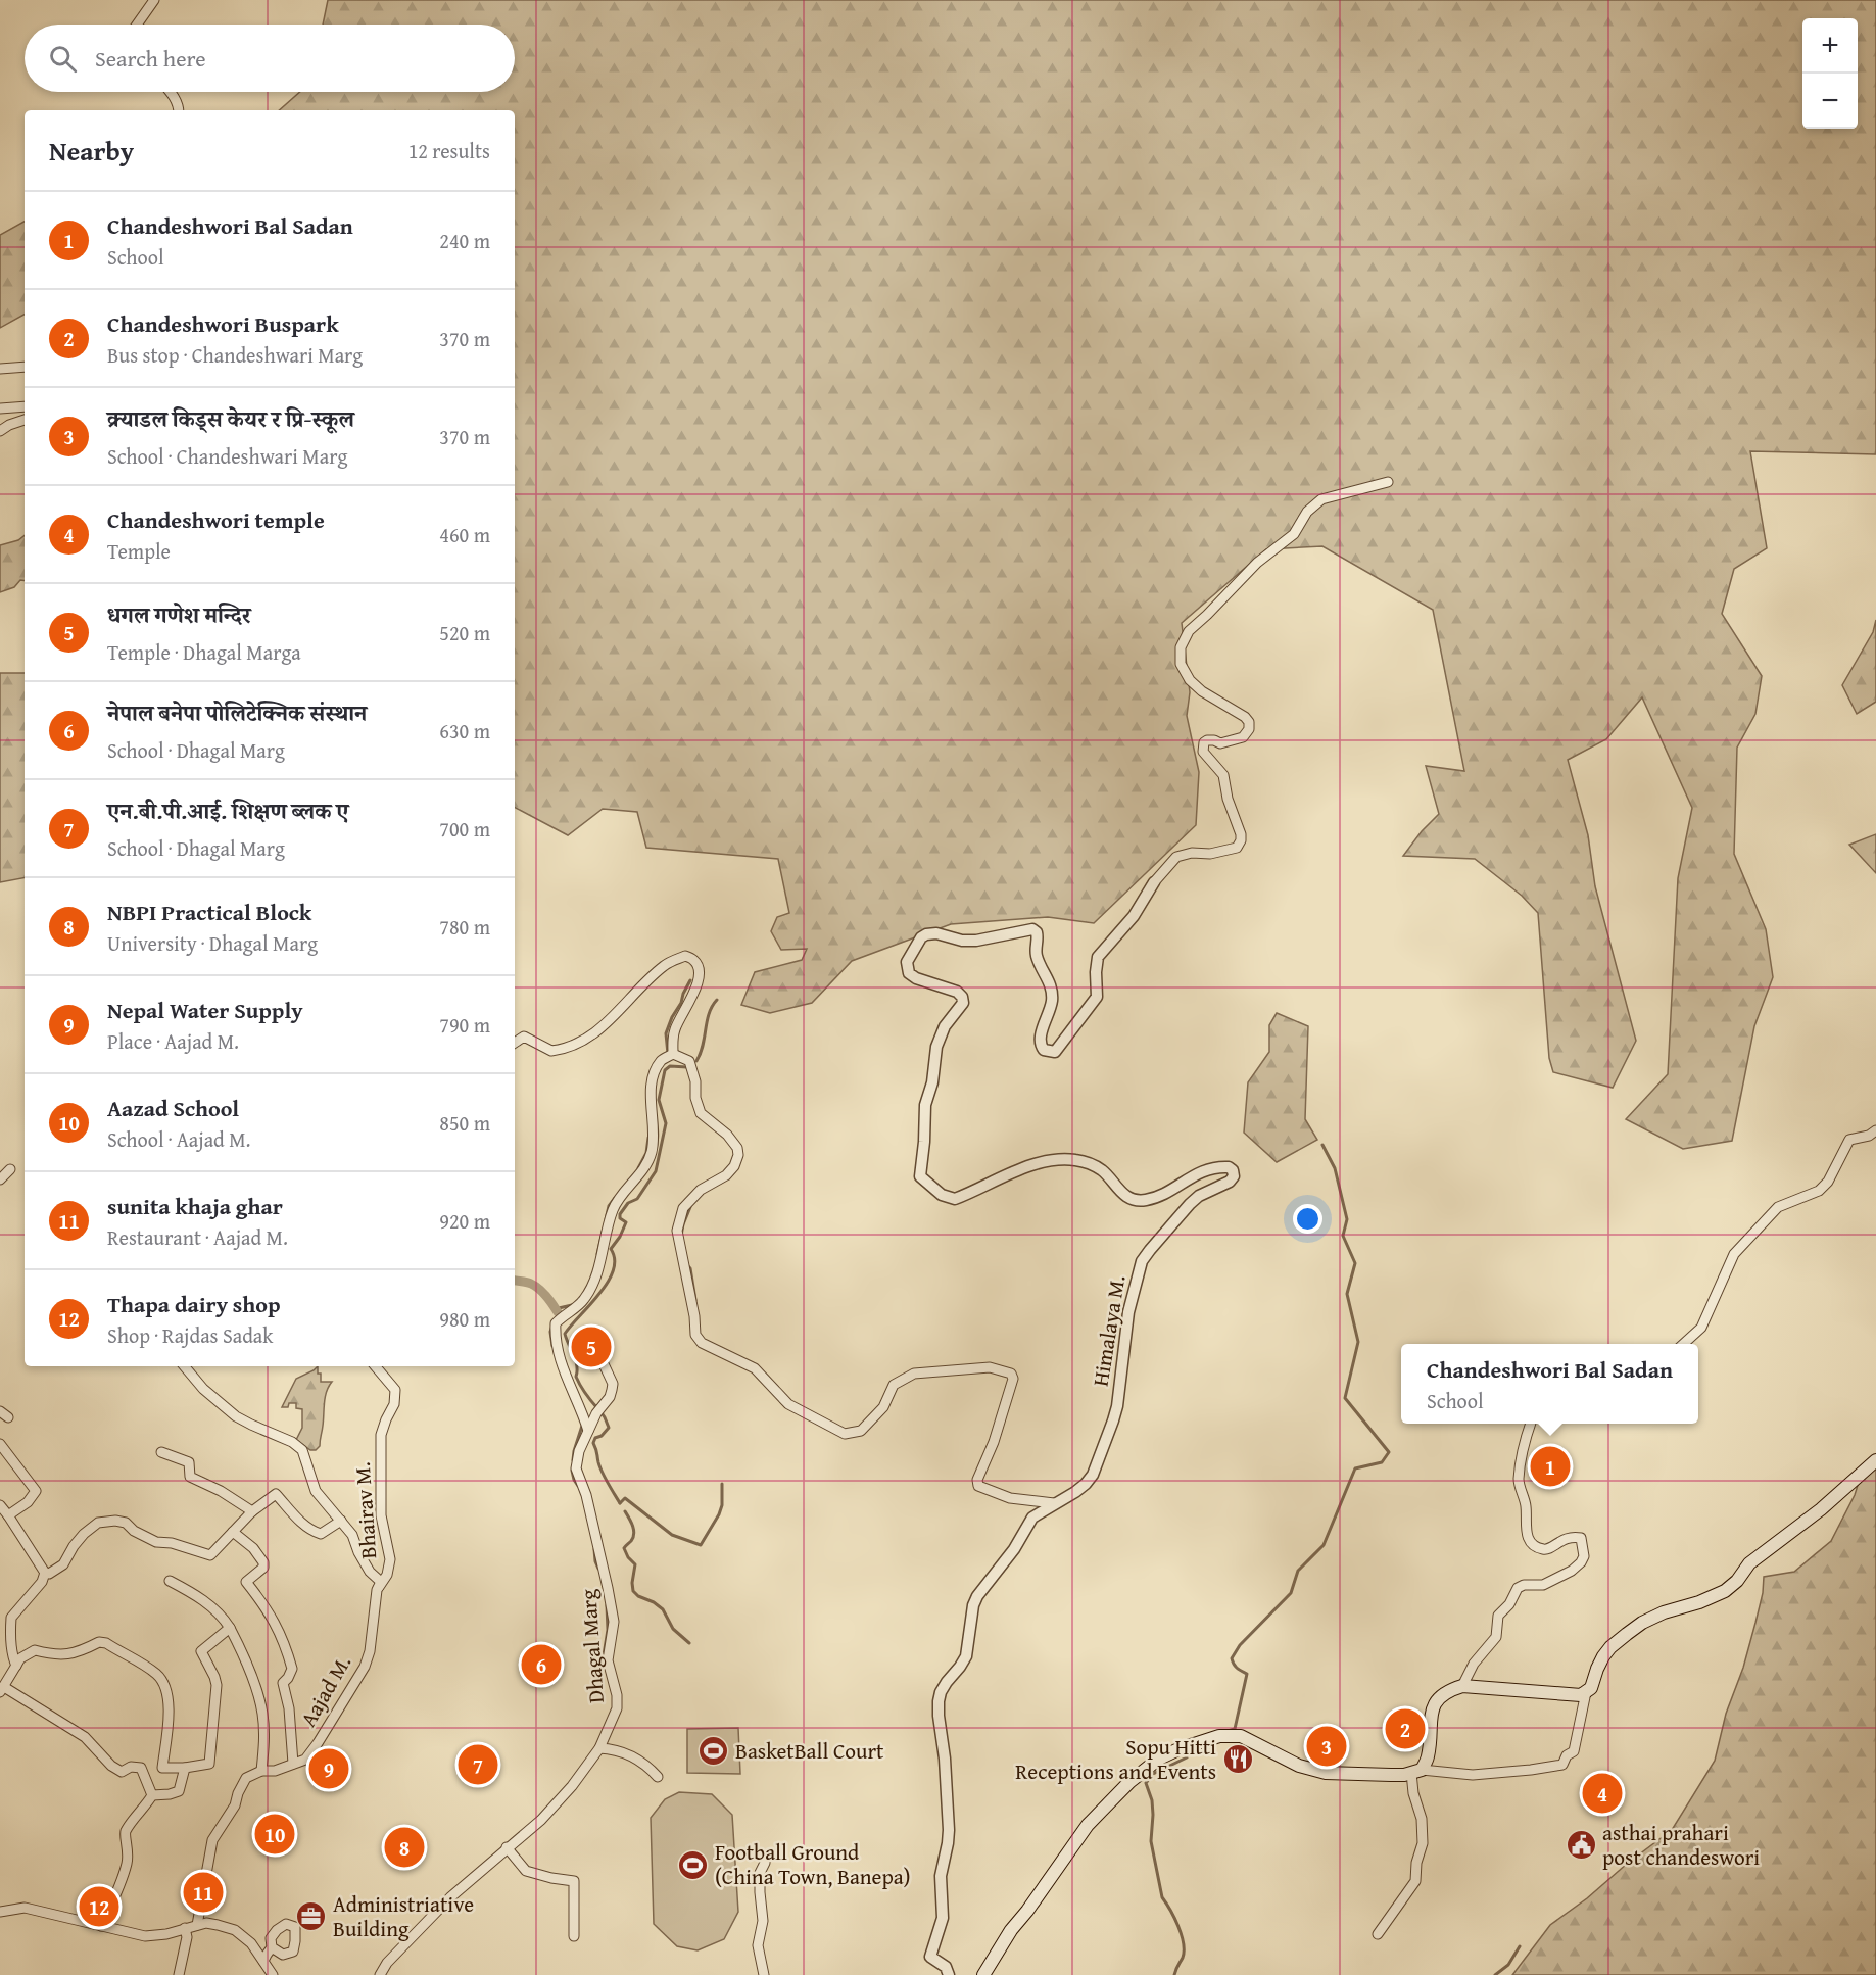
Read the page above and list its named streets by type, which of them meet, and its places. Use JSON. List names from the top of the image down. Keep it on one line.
{"streets":{"street":["Himalaya M.","Bhairav M.","Dhagal Marg","Aajad M."]},"crossings":[["Bhairav M.","Aajad M."]],"places":{"sports":["BasketBall Court","Football Ground (China Town, Banepa)"],"restaurant":["Sopu Hitti Receptions and Events"],"public building":["asthai prahari post chandeswori"],"office":["Administriative Building"]},"page":{"map_buttons":["+","−"],"search":"Search here","heading":["Nearby","12 results"],"list":[{"mark":"1","name":"Chandeshwori Bal Sadan","note":"School","value":"240 m"},{"mark":"2","name":"Chandeshwori Buspark","note":"Bus stop · Chandeshwari Marg","value":"370 m"},{"mark":"3","name":"क्र्याडल किड्स केयर र प्रि-स्कूल","note":"School · Chandeshwari Marg","value":"370 m"},{"mark":"4","name":"Chandeshwori temple","note":"Temple","value":"460 m"},{"mark":"5","name":"धगल गणेश मन्दिर","note":"Temple · Dhagal Marga","value":"520 m"},{"mark":"6","name":"नेपाल बनेपा पोलिटेक्निक संस्थान","note":"School · Dhagal Marg","value":"630 m"},{"mark":"7","name":"एन.बी.पी.आई. शिक्षण ब्लक ए","note":"School · Dhagal Marg","value":"700 m"},{"mark":"8","name":"NBPI Practical Block","note":"University · Dhagal Marg","value":"780 m"},{"mark":"9","name":"Nepal Water Supply","note":"Place · Aajad M.","value":"790 m"},{"mark":"10","name":"Aazad School","note":"School · Aajad M.","value":"850 m"},{"mark":"11","name":"sunita khaja ghar","note":"Restaurant · Aajad M.","value":"920 m"},{"mark":"12","name":"Thapa dairy shop","note":"Shop · Rajdas Sadak","value":"980 m"}],"pins":["5","1","6","2","3","7","9","4","10","8","11","12"],"popup":["Chandeshwori Bal Sadan","School"]}}
